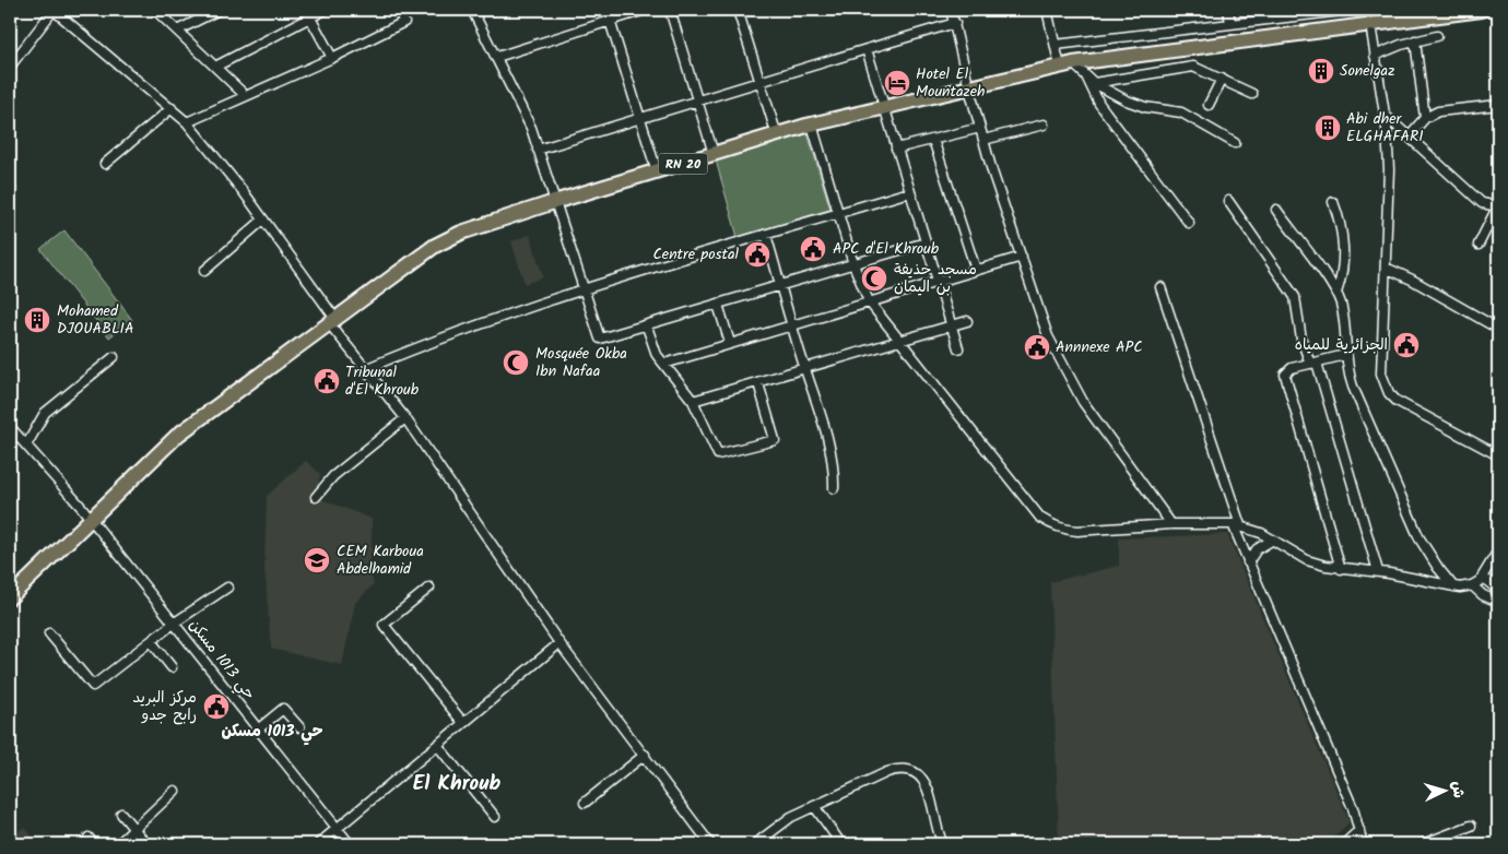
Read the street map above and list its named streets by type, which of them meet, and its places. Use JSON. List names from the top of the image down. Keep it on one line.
{"streets":{"main road":["RN 20"],"street":["حي 1013 مسكن"]},"crossings":[["RN 20","حي 1013 مسكن"]],"districts":["حي 1013 مسكن","El Khroub"],"places":{"building":["Sonelgaz","Abi dher ELGHAFARI","Mohamed DJOUABLIA"],"hotel":["Hotel El Mountazeh"],"public building":["APC d'El Khroub","Centre postal","الجزائرية للمياه","Annnexe APC","Tribunal d'El Khroub","مركز البريد رابح جدو"],"mosque":["مسجد حذيفة بن اليمان","Mosquée Okba Ibn Nafaa"],"school or university":["CEM Karboua Abdelhamid"]},"north":"right"}
